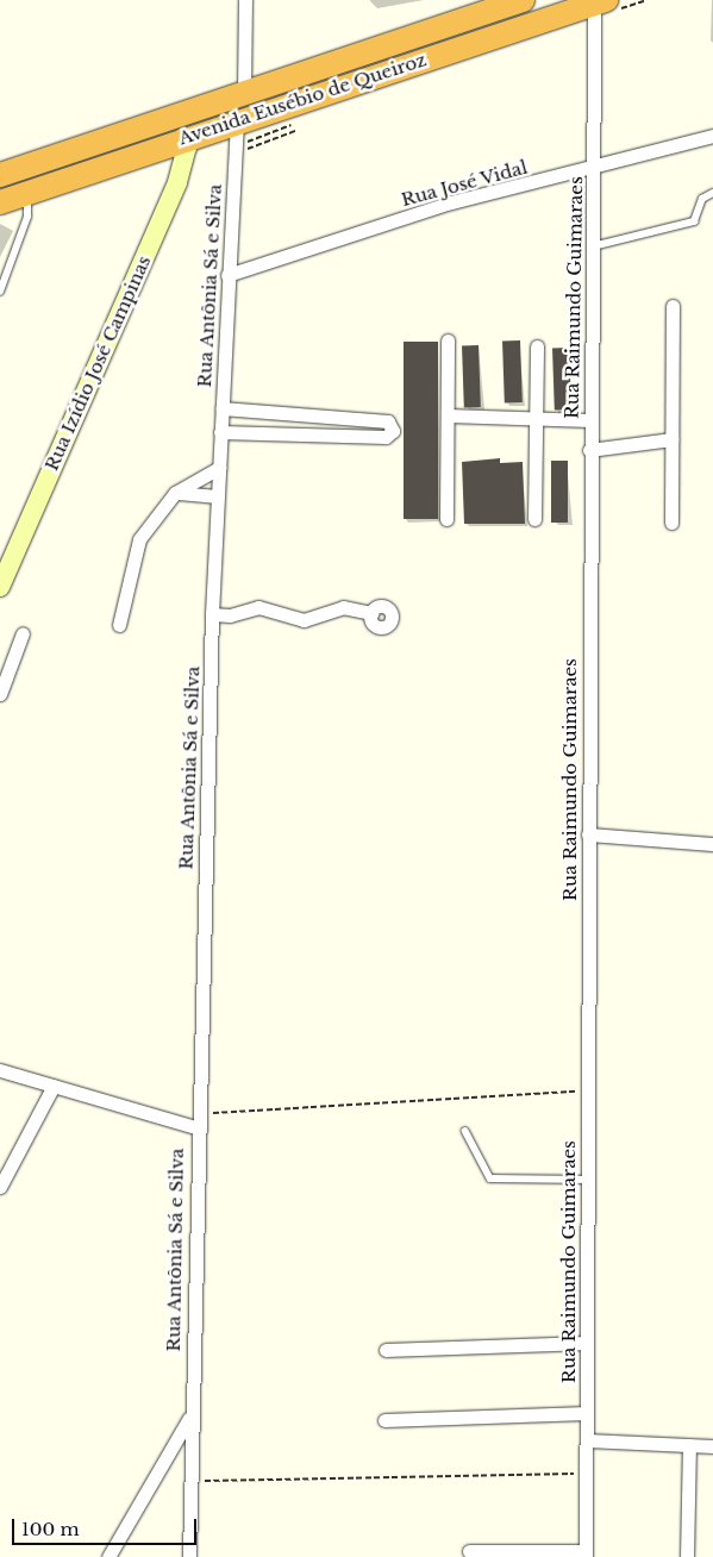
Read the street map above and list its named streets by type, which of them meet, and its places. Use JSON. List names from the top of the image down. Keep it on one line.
{"streets":{"highway":["Avenida Eusébio de Queiroz"],"street":["Rua José Vidal","Rua Antônia Sá e Silva","Rua Raimundo Guimaraes","Rua Izídio José Campinas"]},"crossings":[["Avenida Eusébio de Queiroz","Rua Antônia Sá e Silva"],["Avenida Eusébio de Queiroz","Rua Raimundo Guimaraes"],["Avenida Eusébio de Queiroz","Rua Izídio José Campinas"],["Rua José Vidal","Rua Antônia Sá e Silva"],["Rua José Vidal","Rua Raimundo Guimaraes"]],"scale_bar":"100 m"}
